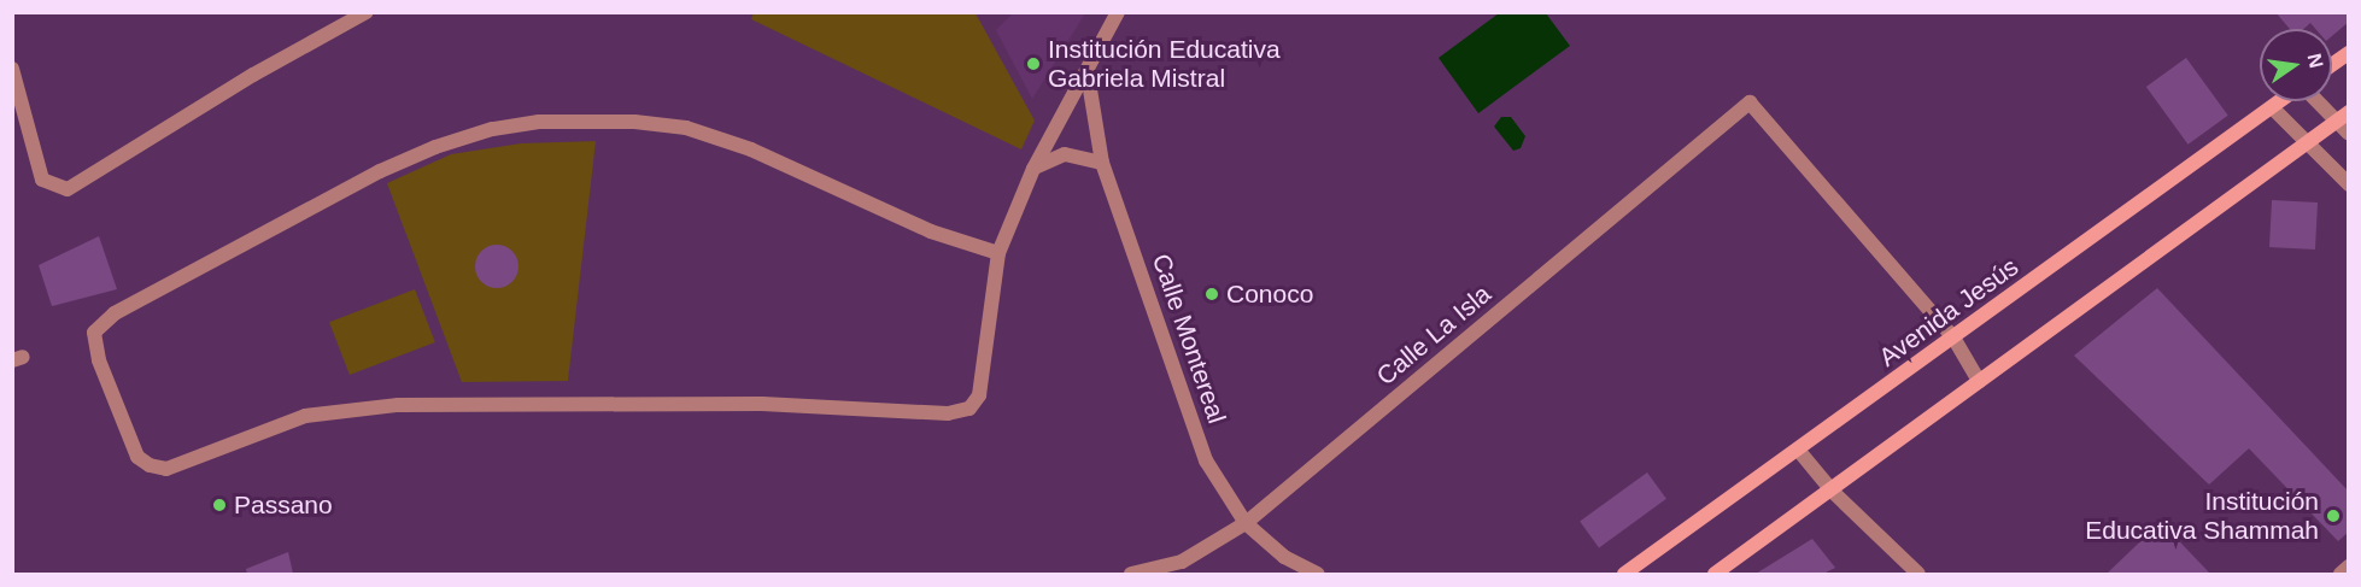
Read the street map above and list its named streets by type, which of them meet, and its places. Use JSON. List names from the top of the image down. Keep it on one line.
{"streets":{"main road":["Avenida Jesús"],"street":["Calle La Isla","Calle Montereal"]},"crossings":[["Avenida Jesús","Calle La Isla"],["Calle La Isla","Calle Montereal"]],"places":["Institución Educativa Gabriela Mistral","Conoco","Passano","Institución Educativa Shammah"],"north":"right"}
